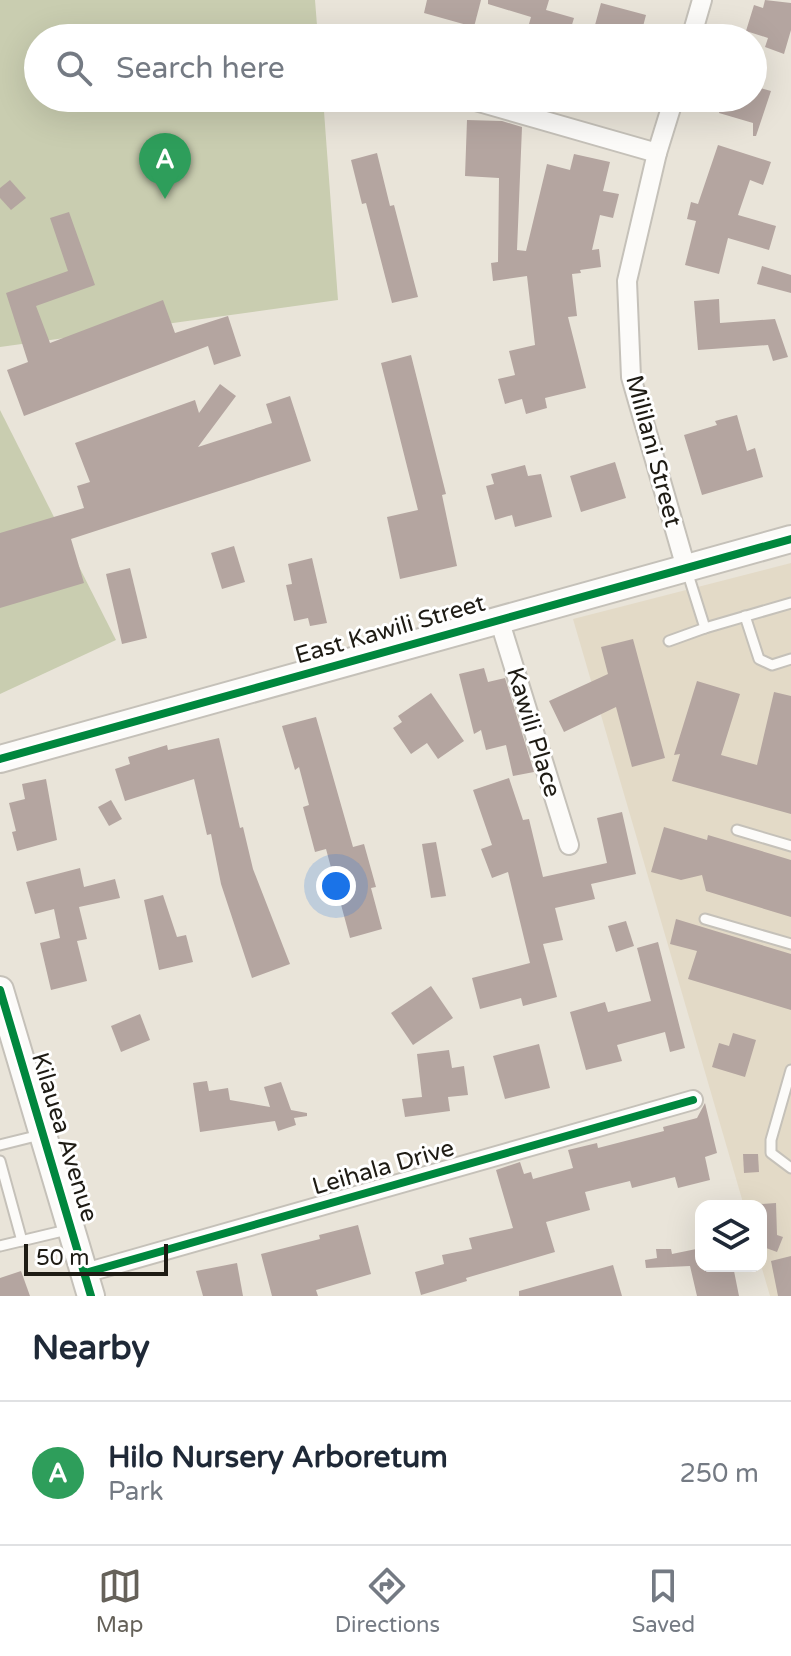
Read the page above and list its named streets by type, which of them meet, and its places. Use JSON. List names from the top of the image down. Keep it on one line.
{"streets":{"street":["Mililani Street","East Kawili Street","Kawili Place","Kilauea Avenue","Leihala Drive"]},"crossings":[["Mililani Street","East Kawili Street"],["East Kawili Street","Kawili Place"],["Kilauea Avenue","Leihala Drive"]],"scale_bar":"50 m","page":{"search":"Search here","pins":"A","scale":"50 m","heading":"Nearby","list":[{"mark":"A","name":"Hilo Nursery Arboretum","note":"Park","value":"250 m"}],"nav":["Map","Directions","Saved"]}}
